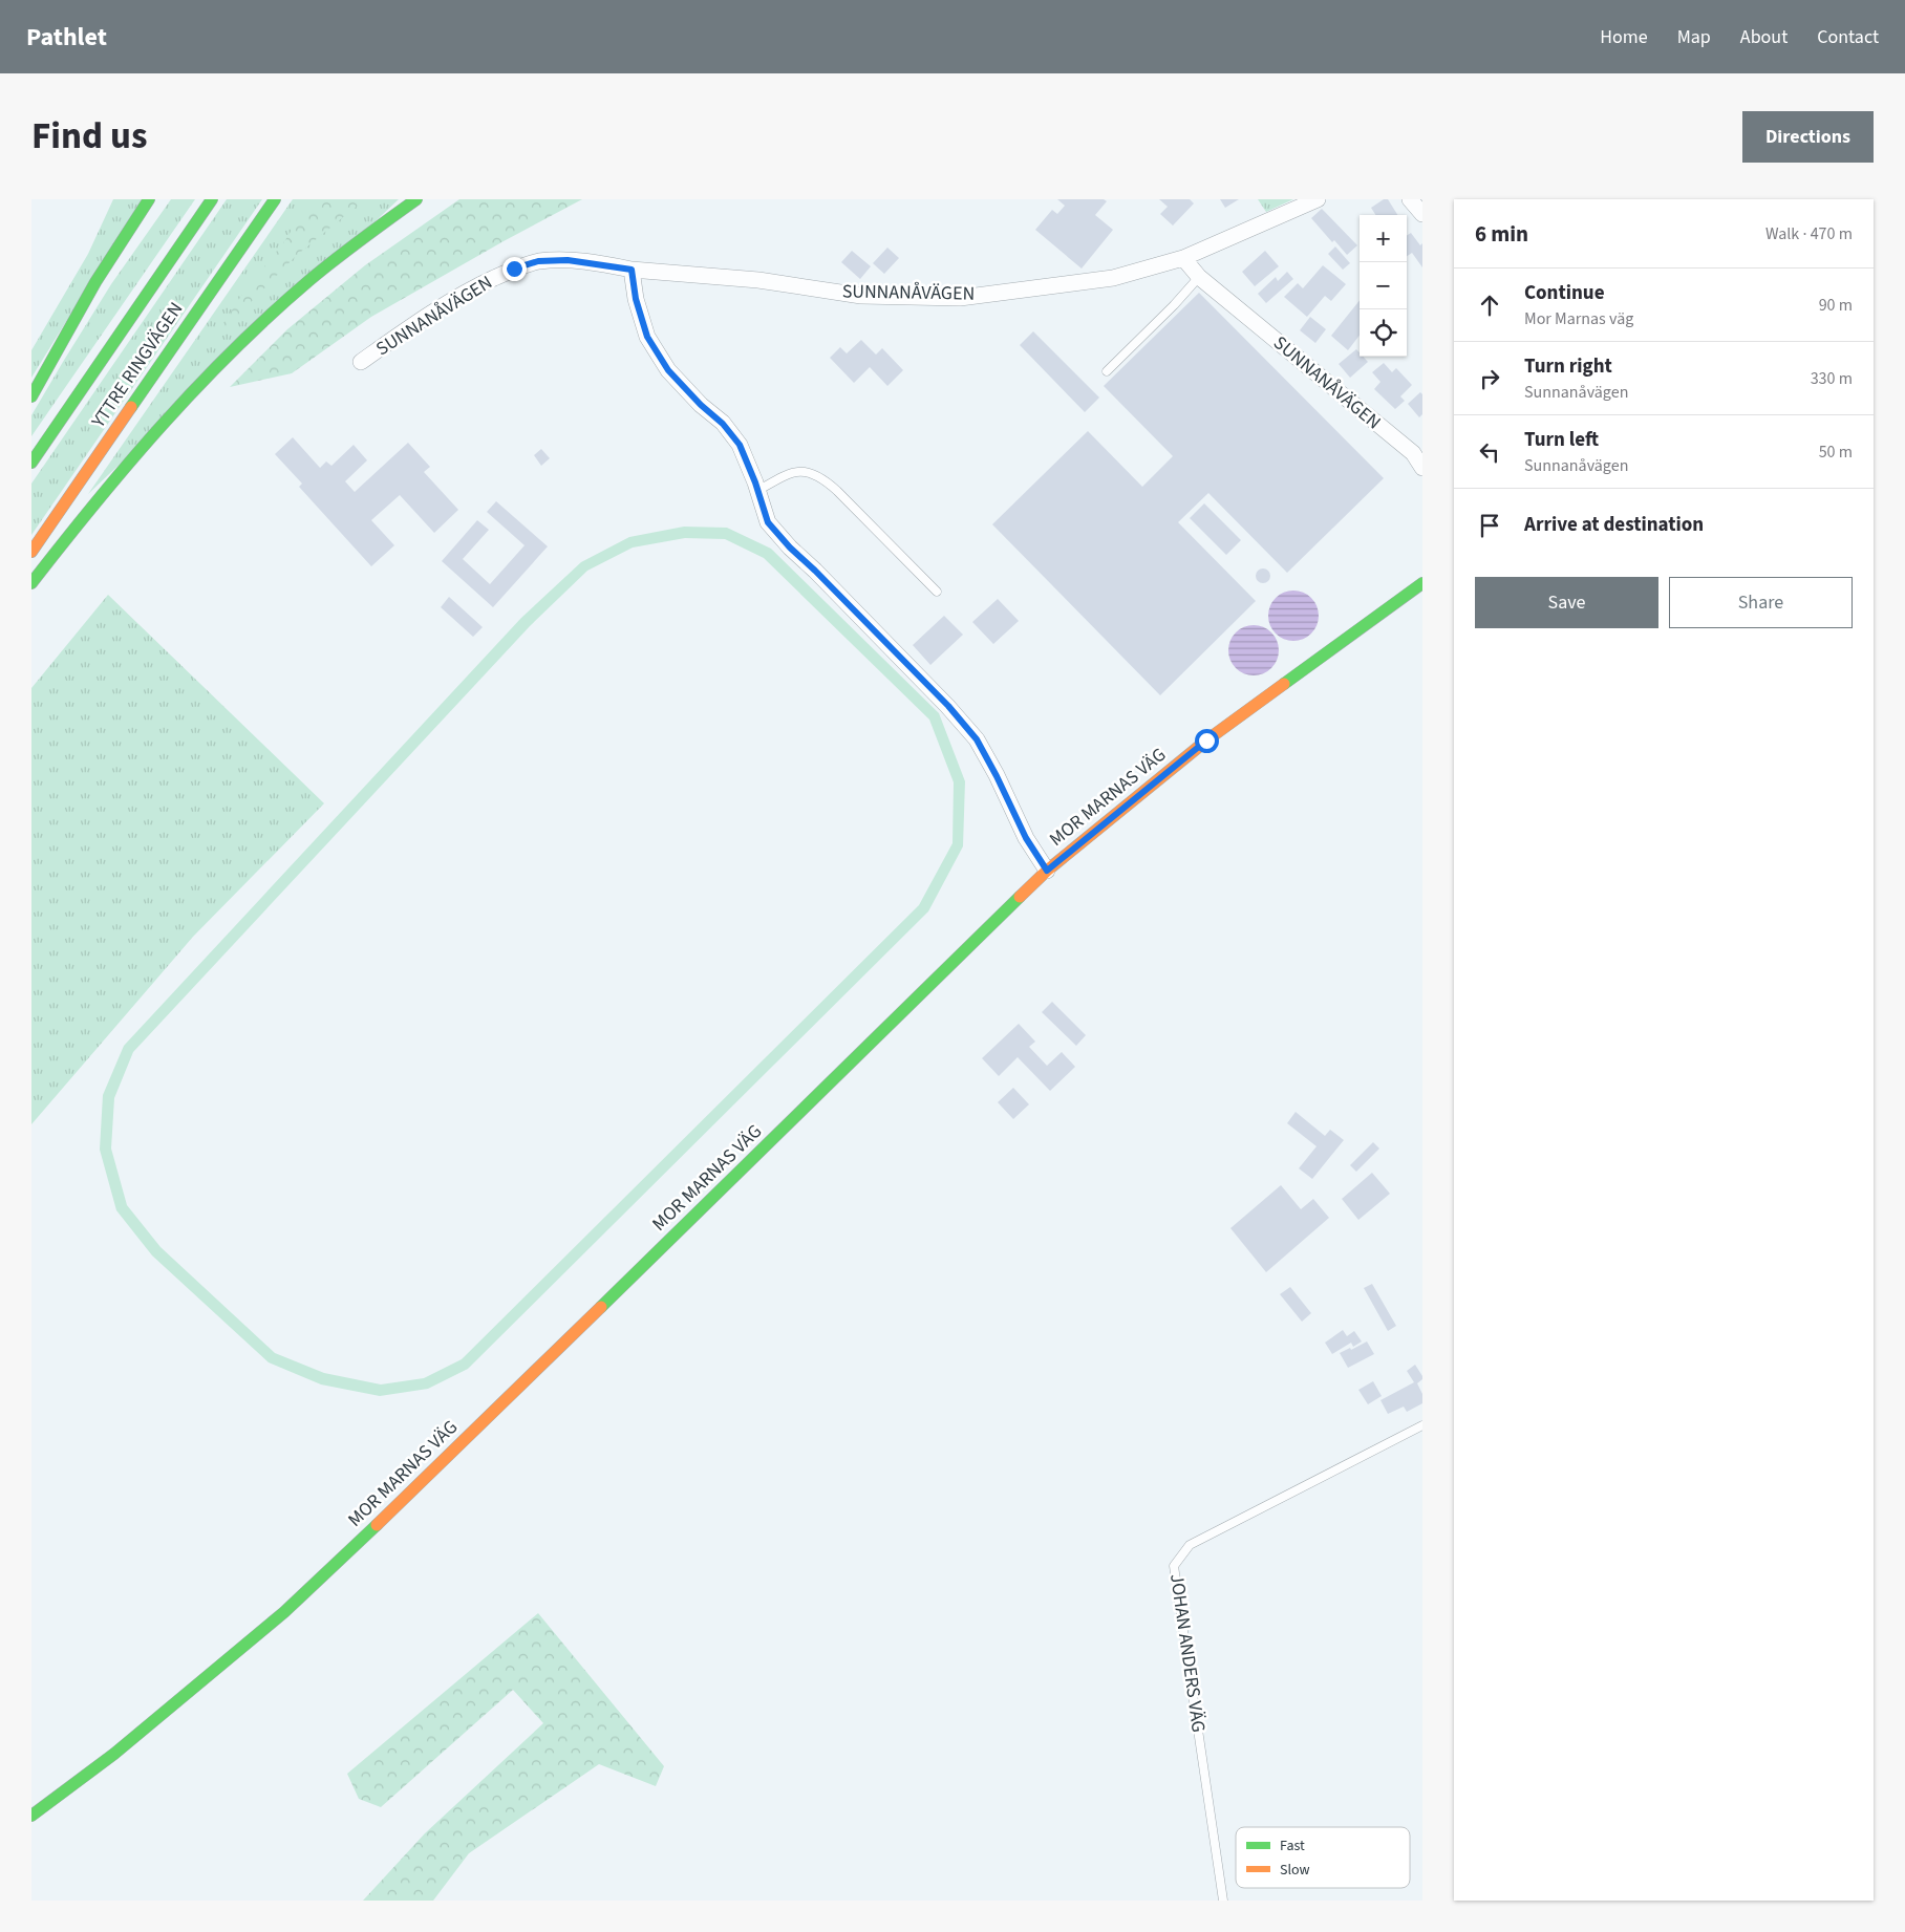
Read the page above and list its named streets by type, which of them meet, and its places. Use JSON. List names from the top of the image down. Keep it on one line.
{"streets":{"main road":["YTTRE RINGVÄGEN","MOR MARNAS VÄG"],"street":["SUNNANÅVÄGEN"],"lane":["JOHAN ANDERS VÄG"]},"legend":["Fast","Slow"],"page":{"header":"Pathlet","nav":["Home","Map","About","Contact"],"title":"Find us","buttons":["Directions",["Save","Share"]],"heading":["6 min","Walk · 470 m"],"map_buttons":["+","−"],"list":[["Continue","Mor Marnas väg","90 m"],["Turn right","Sunnanåvägen","330 m"],["Turn left","Sunnanåvägen","50 m"],"Arrive at destination"]}}
